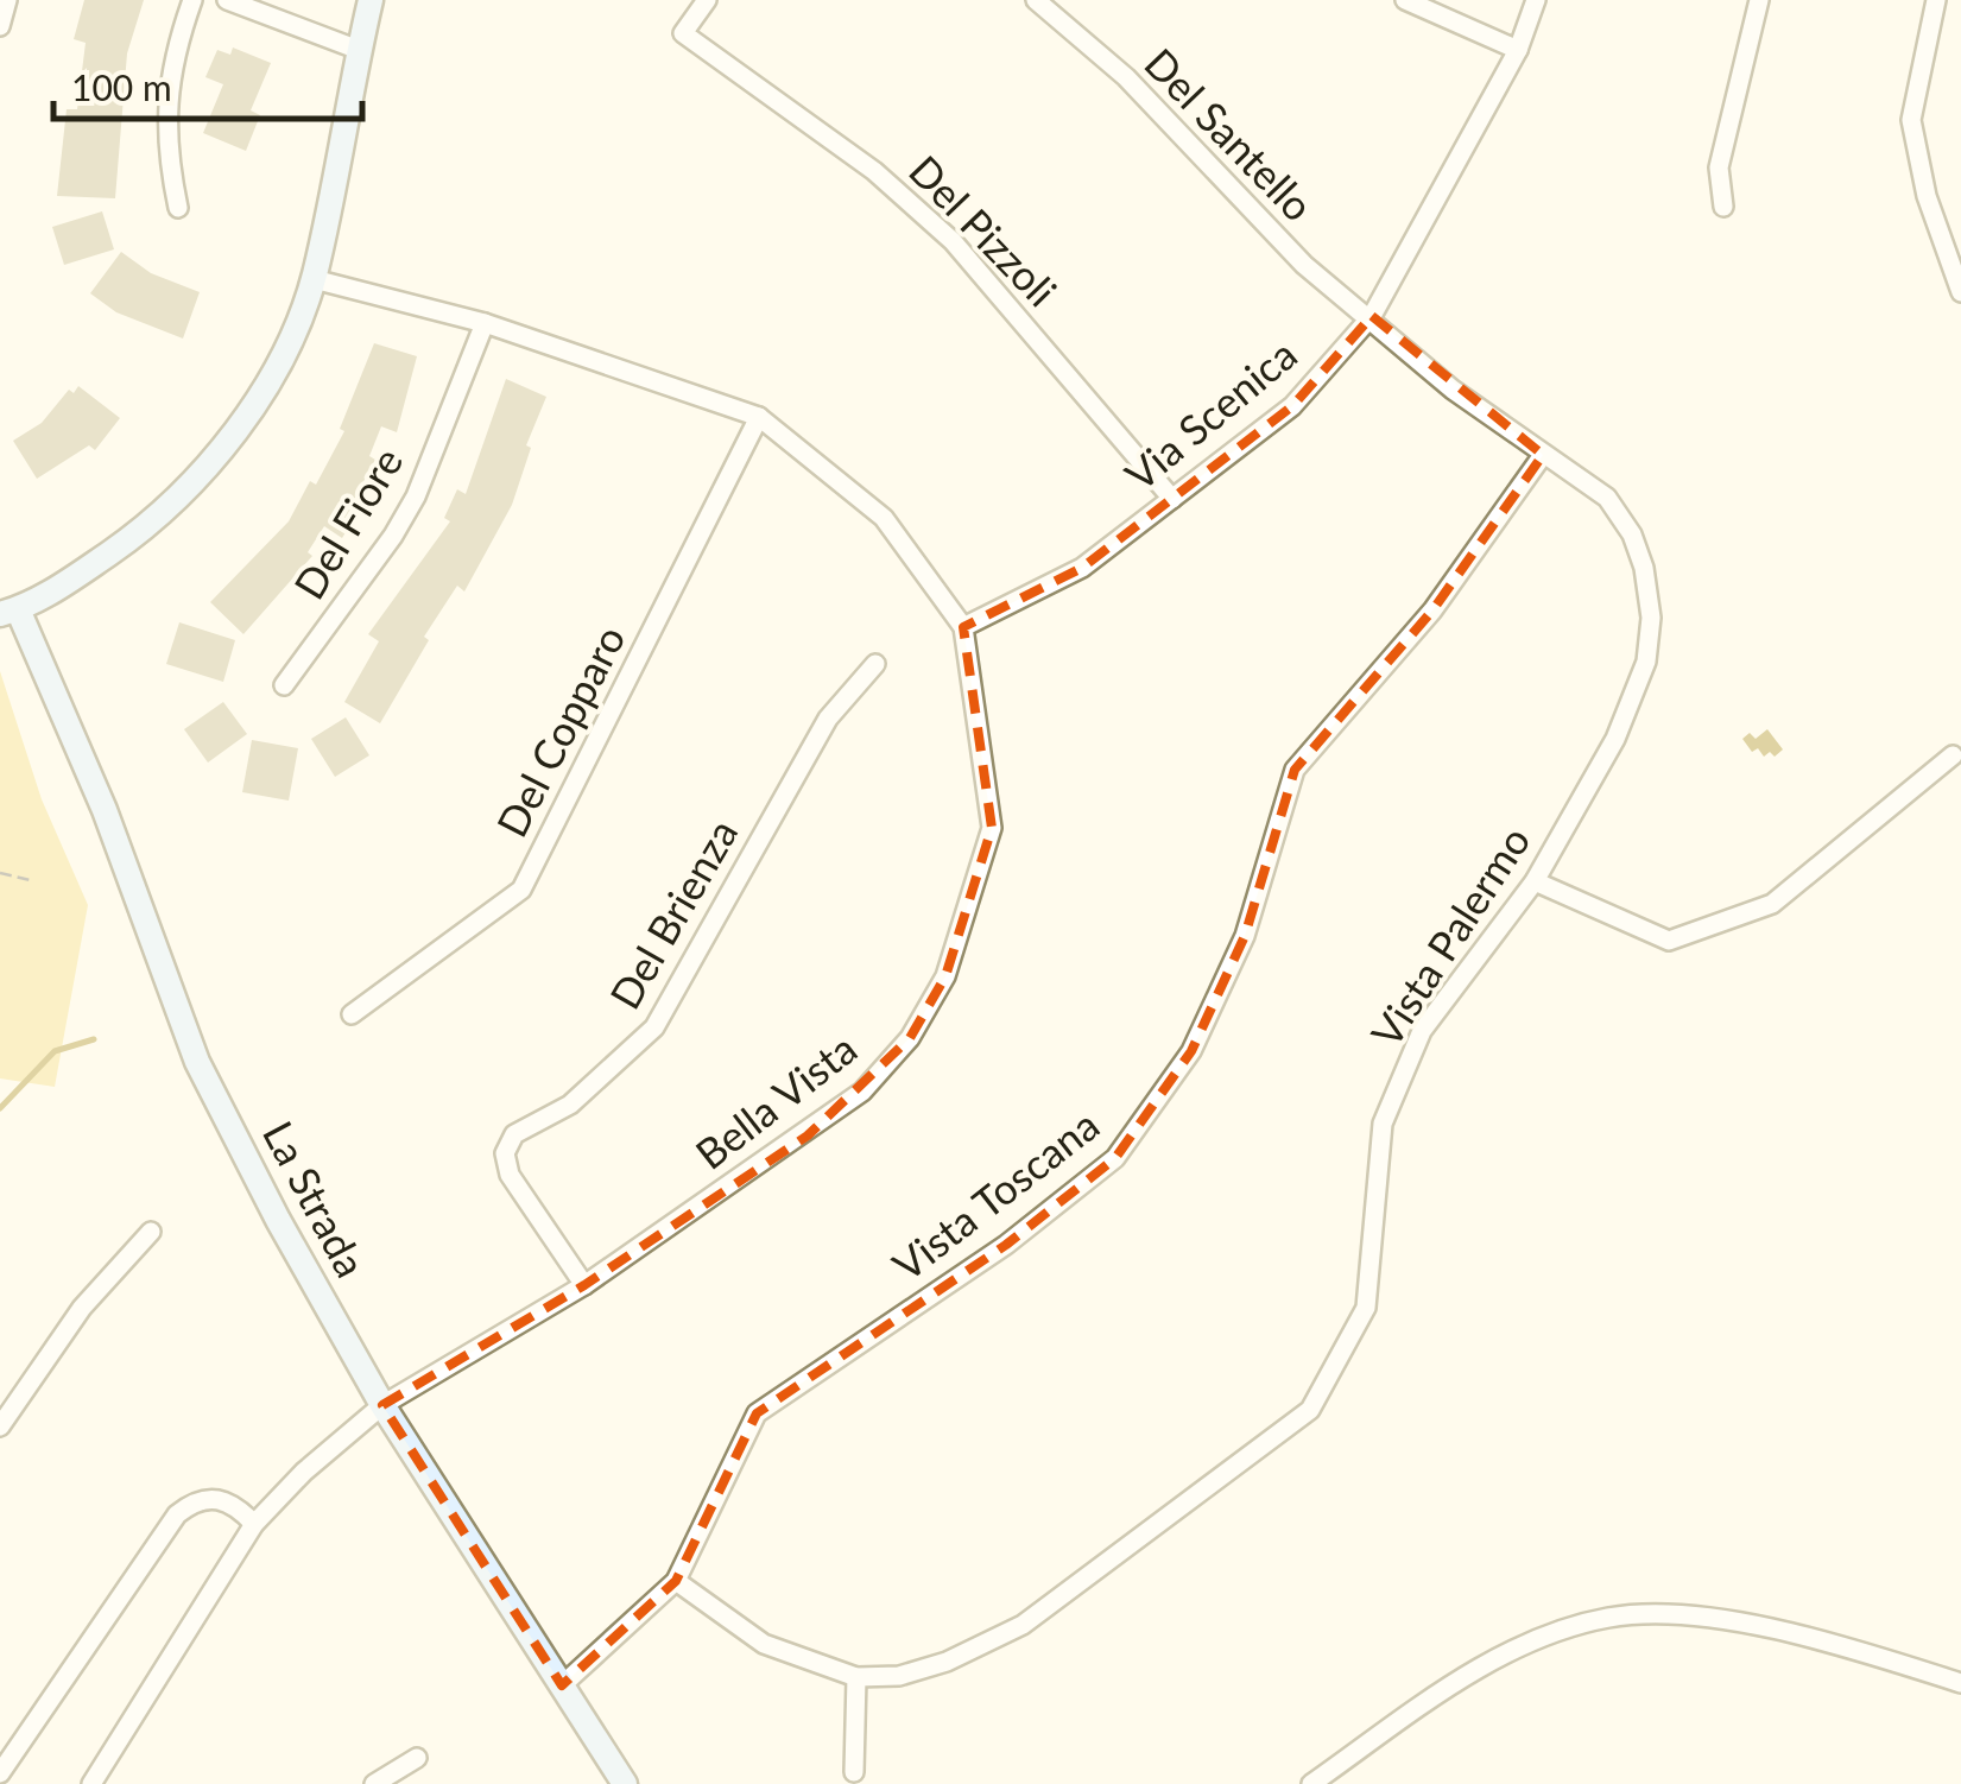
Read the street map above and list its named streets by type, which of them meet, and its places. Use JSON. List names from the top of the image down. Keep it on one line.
{"streets":{"street":["Del Santello","Del Pizzoli","Via Scenica","Del Fiore","Del Copparo","Del Brienza","Vista Palermo","Bella Vista","Vista Toscana","La Strada"]},"crossings":[["Del Santello","Via Scenica"],["Del Santello","Vista Palermo"],["Del Pizzoli","Via Scenica"],["Via Scenica","Vista Palermo"],["Via Scenica","Bella Vista"],["Del Fiore","Bella Vista"],["Del Copparo","Bella Vista"],["Del Brienza","Bella Vista"],["Vista Palermo","Vista Toscana"],["Bella Vista","La Strada"],["Vista Toscana","La Strada"]],"scale_bar":"100 m"}
